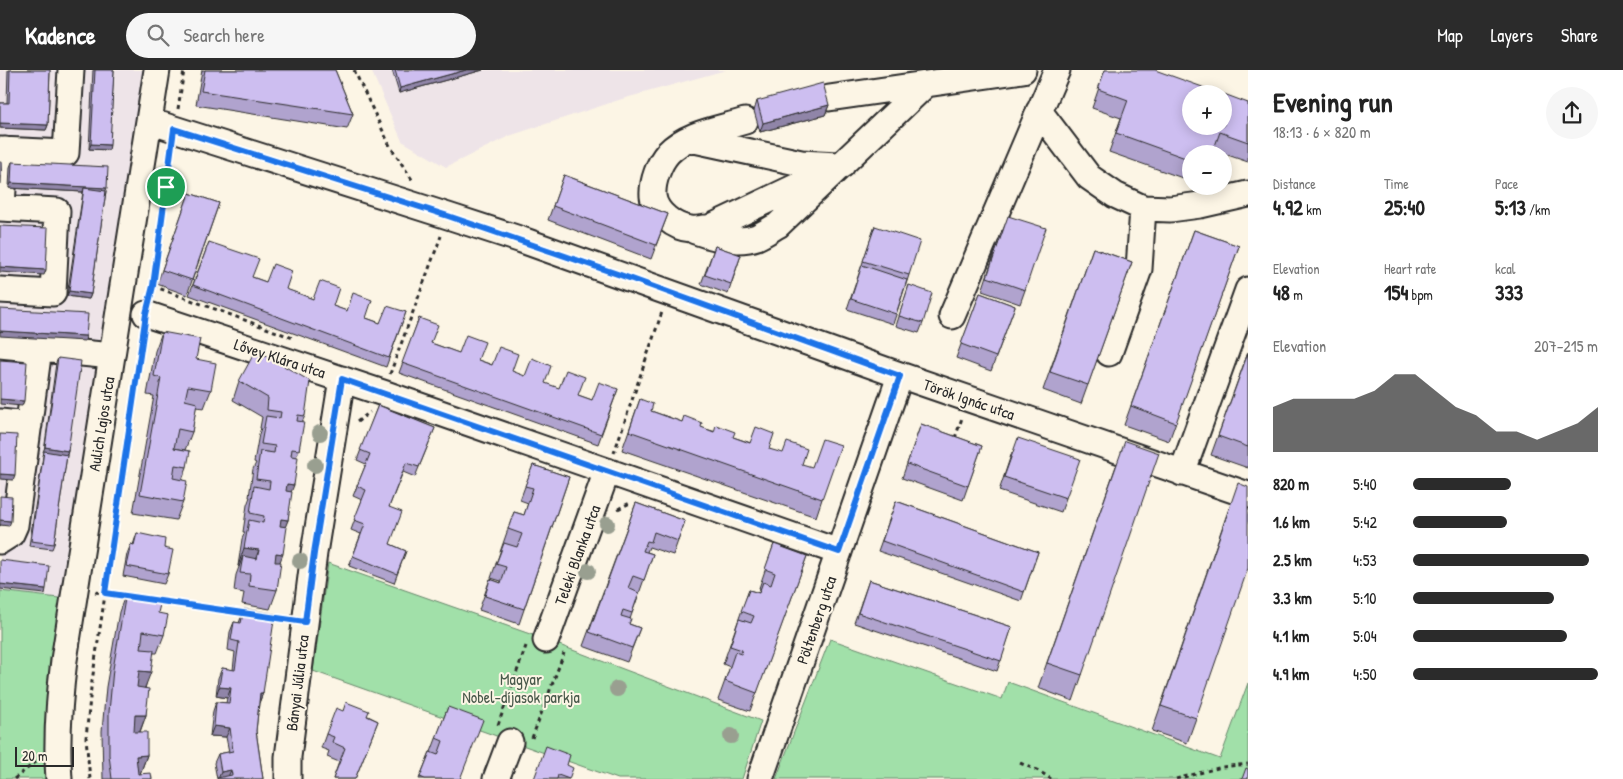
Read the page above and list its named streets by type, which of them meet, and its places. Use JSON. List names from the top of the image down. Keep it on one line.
{"streets":{"street":["Lővey Klára utca","Török Ignác utca","Aulich Lajos utca","Teleki Blanka utca","Pöltenberg utca","Bányai Júlia utca"]},"crossings":[["Lővey Klára utca","Teleki Blanka utca"],["Lővey Klára utca","Pöltenberg utca"],["Lővey Klára utca","Bányai Júlia utca"],["Török Ignác utca","Aulich Lajos utca"],["Török Ignác utca","Pöltenberg utca"]],"parks":["Magyar Nobel-díjasok parkja"],"scale_bar":"20 m","page":{"header":"Kadence","search":"Search here","nav":["Map","Layers","Share"],"heading":["Evening run","18:13 · 6 × 820 m"],"map_buttons":["+","−"],"stats":[["Distance","4.92 km"],["Time","25:40"],["Pace","5:13 /km"],["Elevation","48 m"],["Heart rate","154 bpm"],["kcal","333"]],"chart":["Elevation","207–215 m"],"list":[{"name":"820 m","note":"5:40"},{"name":"1.6 km","note":"5:42"},{"name":"2.5 km","note":"4:53"},{"name":"3.3 km","note":"5:10"},{"name":"4.1 km","note":"5:04"},{"name":"4.9 km","note":"4:50"}],"scale":"20 m"}}
